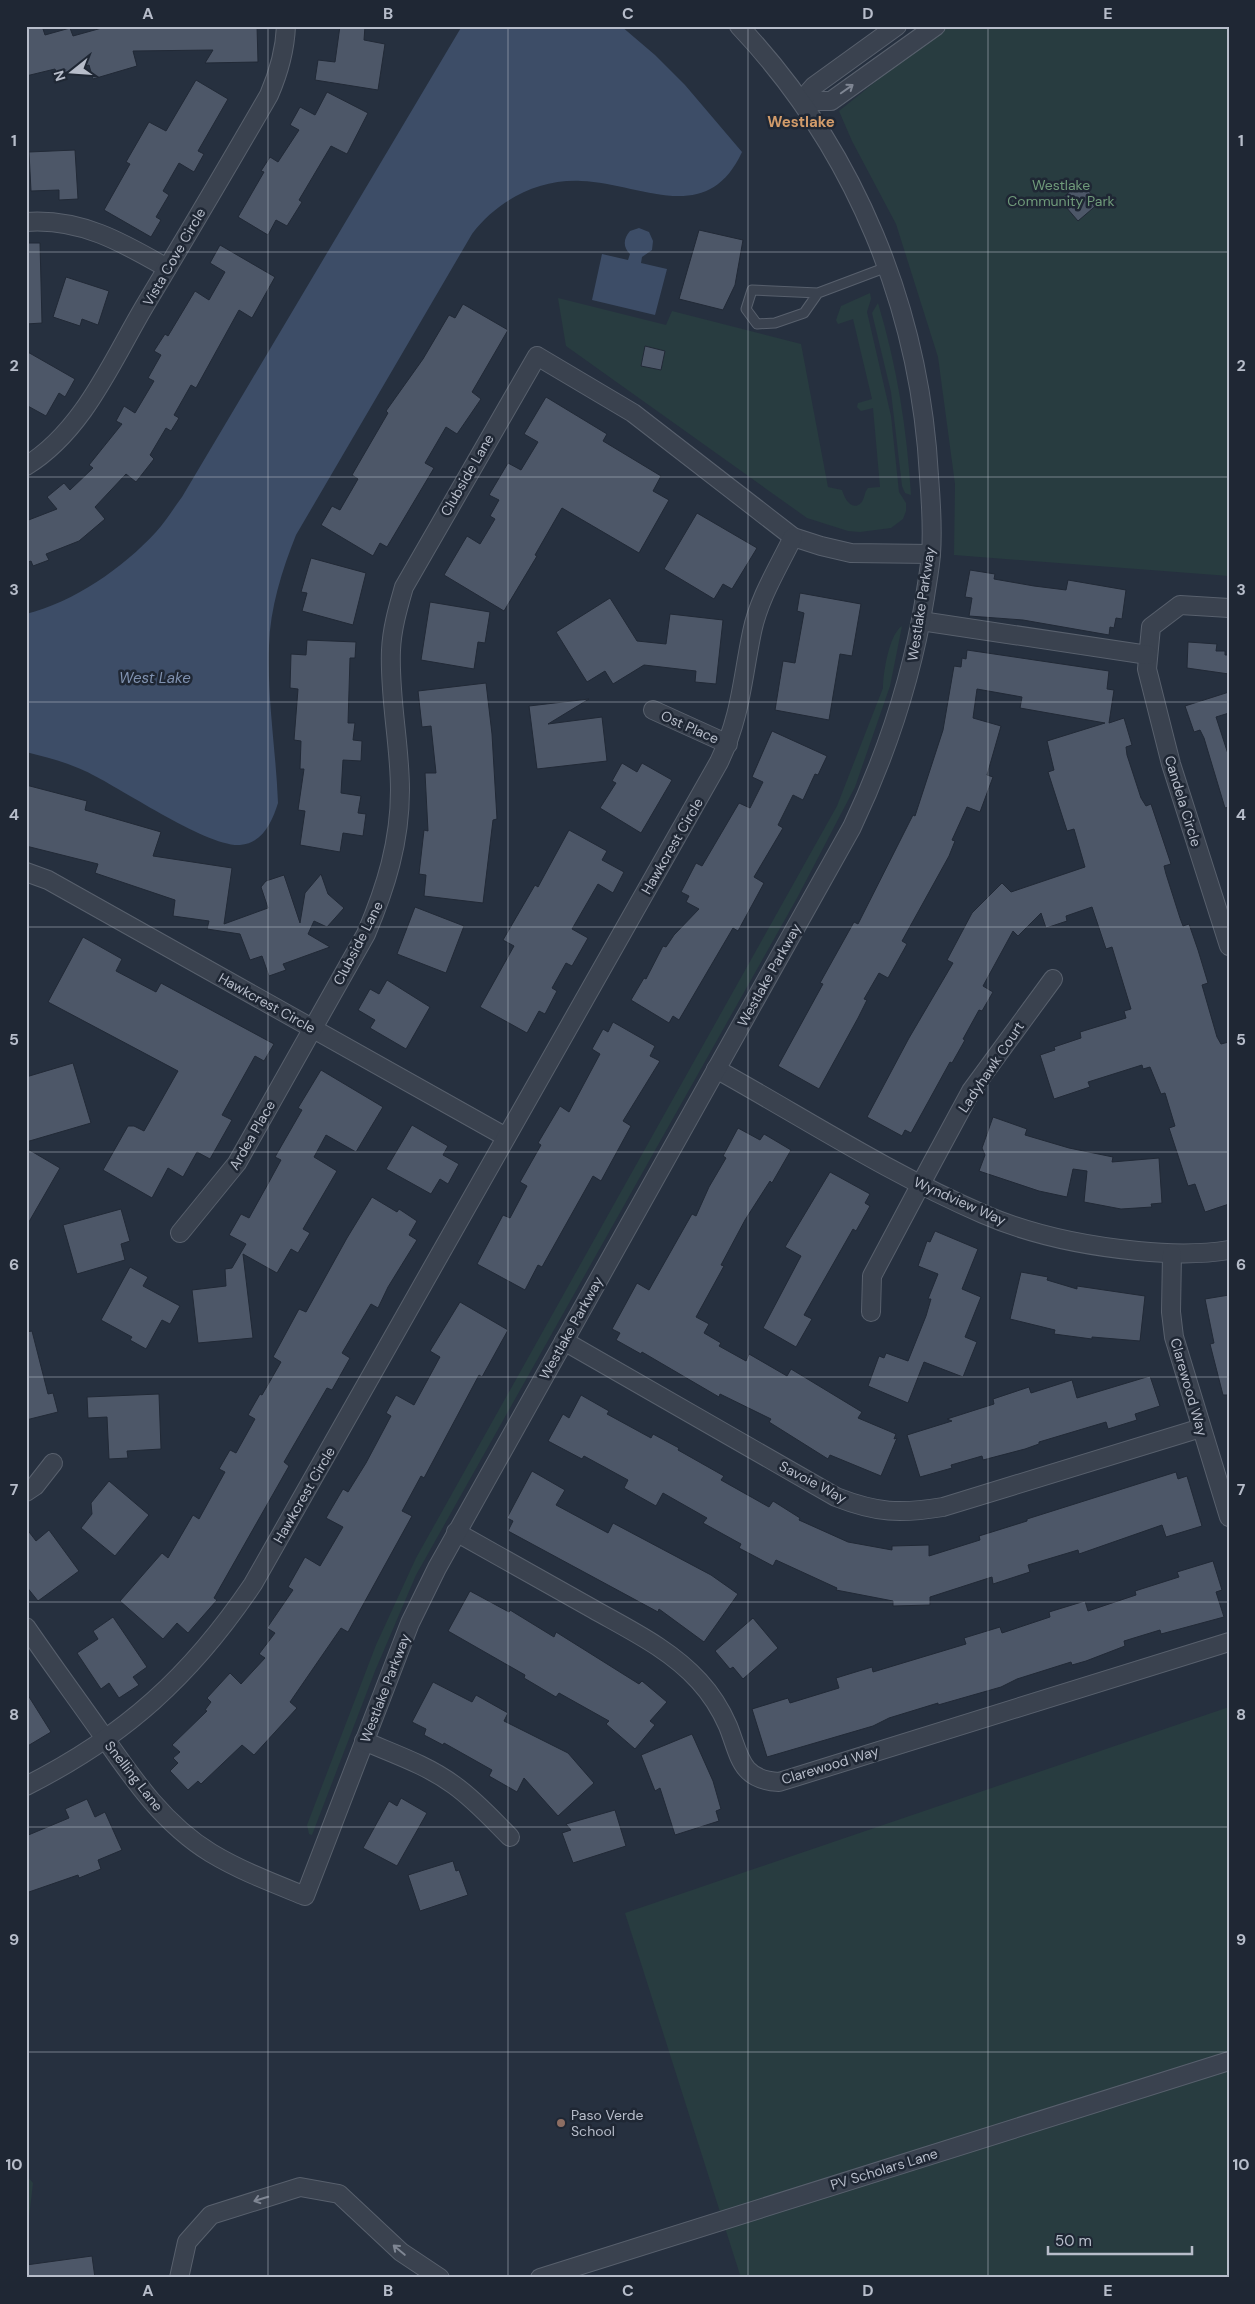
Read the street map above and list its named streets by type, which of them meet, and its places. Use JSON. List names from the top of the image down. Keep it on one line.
{"streets":{"street":["Vista Cove Circle","Clubside Lane","Westlake Parkway","Ost Place","Candela Circle","Hawkcrest Circle","Ladyhawk Court","Ardea Place","Wyndview Way","Clarewood Way","Savoie Way","Snelling Lane","PV Scholars Lane"]},"crossings":[["Clubside Lane","Westlake Parkway"],["Clubside Lane","Hawkcrest Circle"],["Clubside Lane","Ardea Place"],["Westlake Parkway","Wyndview Way"],["Westlake Parkway","Clarewood Way"],["Westlake Parkway","Savoie Way"],["Westlake Parkway","Snelling Lane"],["Ost Place","Hawkcrest Circle"],["Hawkcrest Circle","Ardea Place"],["Hawkcrest Circle","Snelling Lane"],["Ladyhawk Court","Wyndview Way"],["Wyndview Way","Clarewood Way"],["Clarewood Way","Savoie Way"]],"districts":["Westlake"],"water":["West Lake"],"parks":["Westlake Community Park"],"places":["Paso Verde School"],"scale_bar":"50 m","north":"left","grid":{"columns":["A","B","C","D","E"],"rows":["1","2","3","4","5","6","7","8","9","10"]}}
